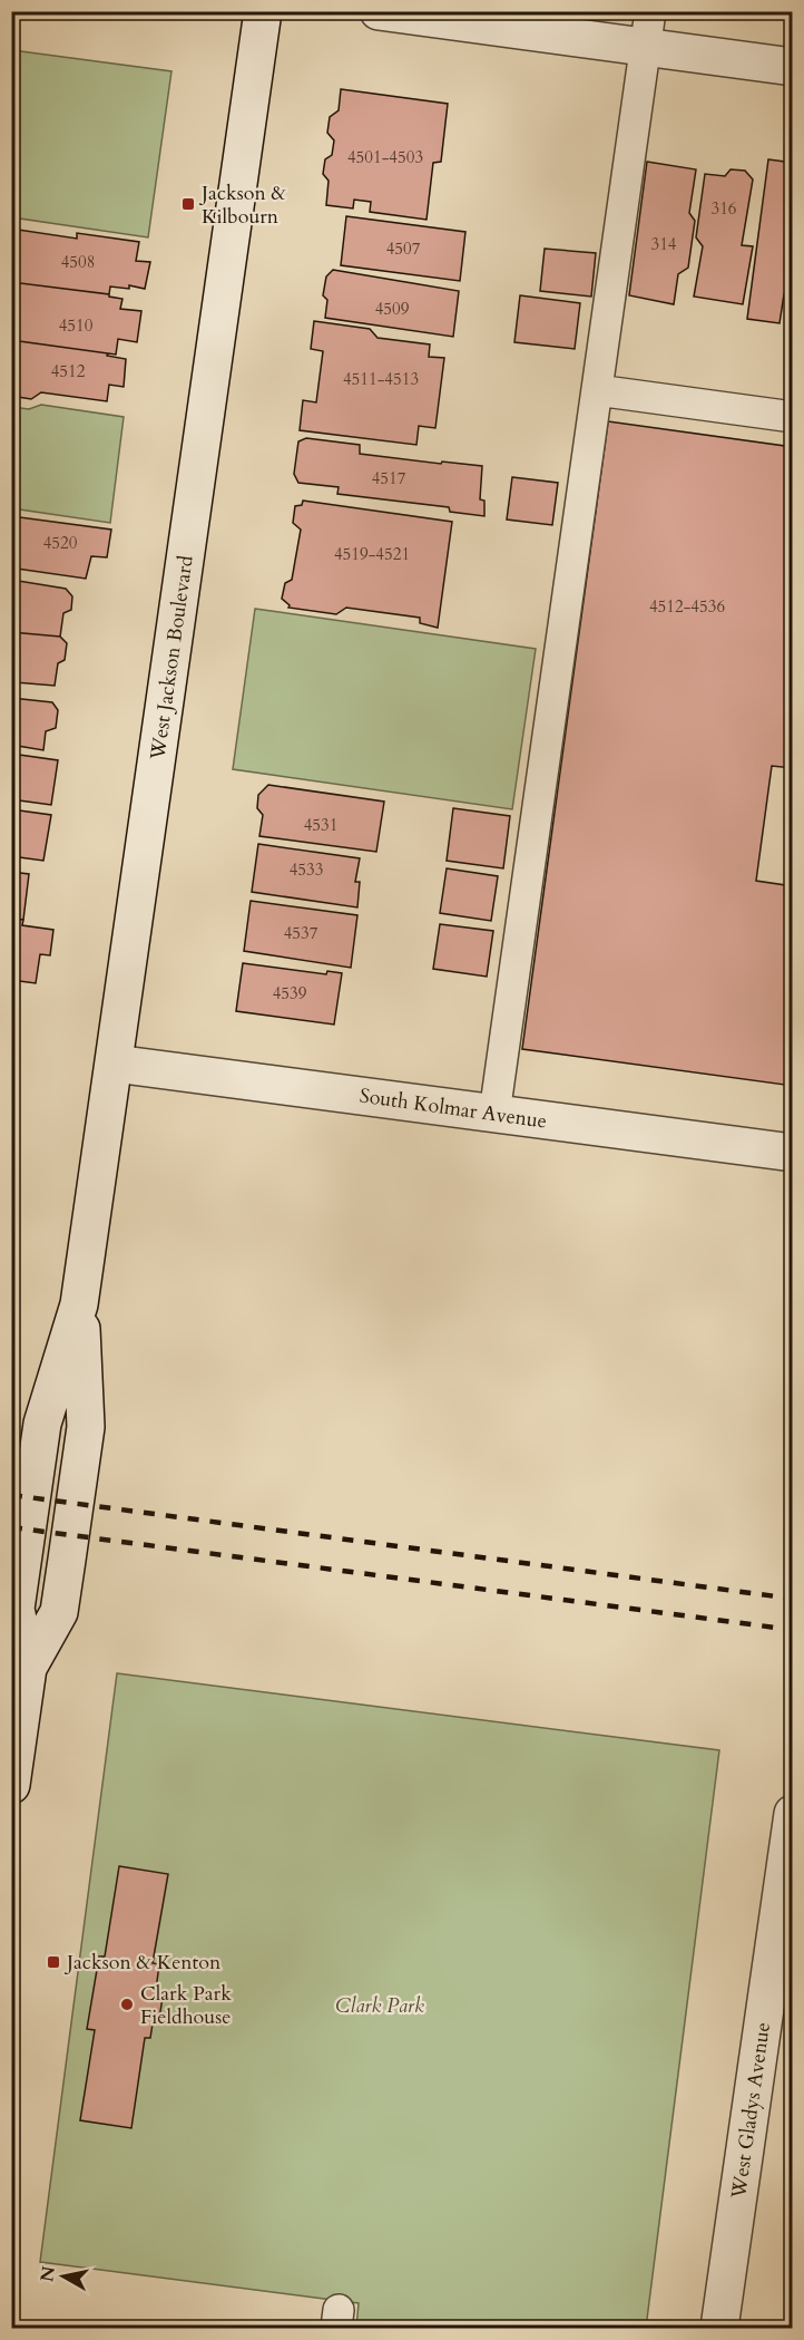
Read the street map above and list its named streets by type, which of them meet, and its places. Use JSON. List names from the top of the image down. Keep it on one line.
{"streets":{"street":["West Jackson Boulevard","South Kolmar Avenue","West Gladys Avenue"]},"crossings":[["West Jackson Boulevard","South Kolmar Avenue"]],"parks":["Clark Park"],"places":{"transit":["Jackson & Kilbourn","Jackson & Kenton"],"other":["Clark Park Fieldhouse"]},"house_numbers":["4501-4503","316","314","4507","4508","4509","4510","4512","4511-4513","4517","4520","4519-4521","4512-4536","4531","4533","4537","4539"],"north":"left"}
